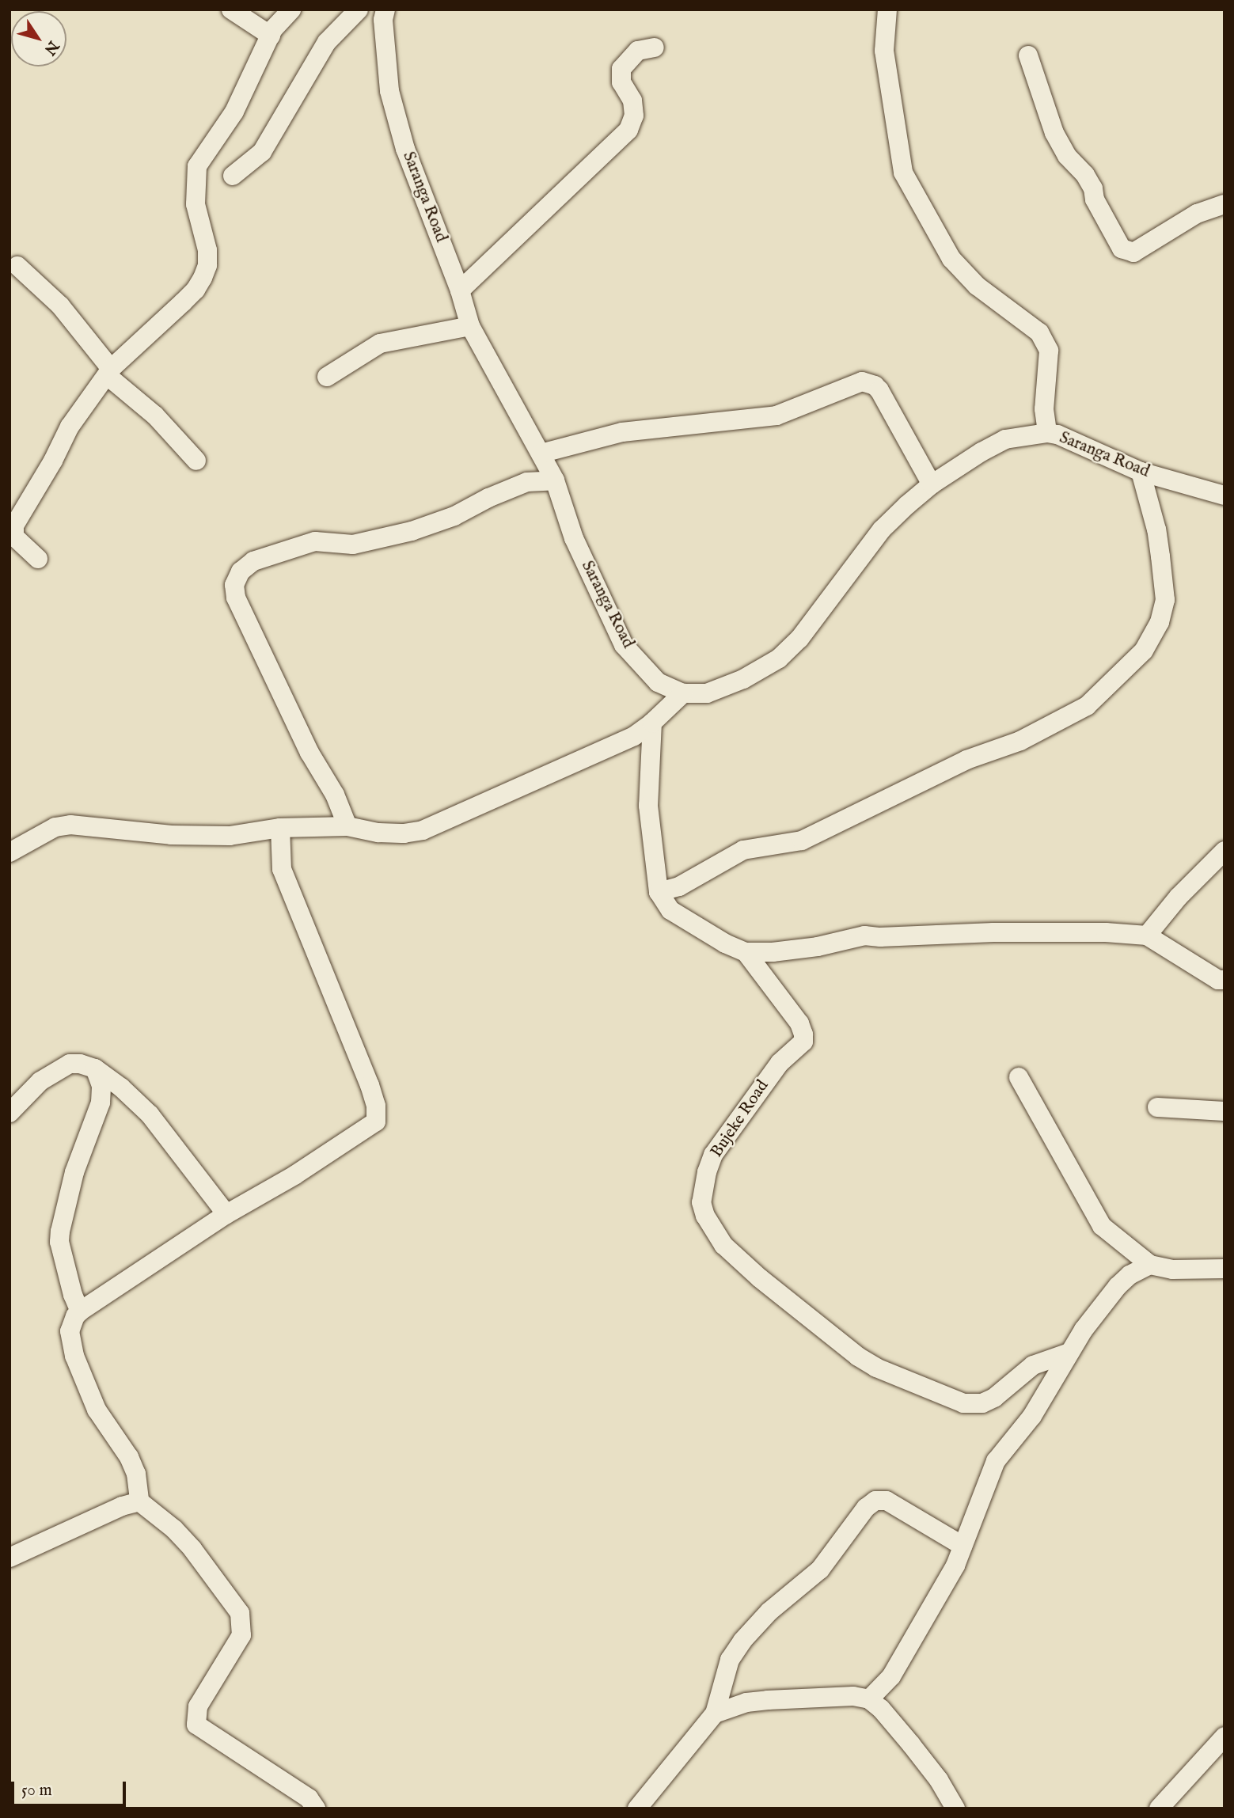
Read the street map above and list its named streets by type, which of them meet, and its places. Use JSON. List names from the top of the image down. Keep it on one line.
{"streets":{"street":["Saranga Road","Bujeke Road"]},"scale_bar":"50 m","north":"bottom right"}
